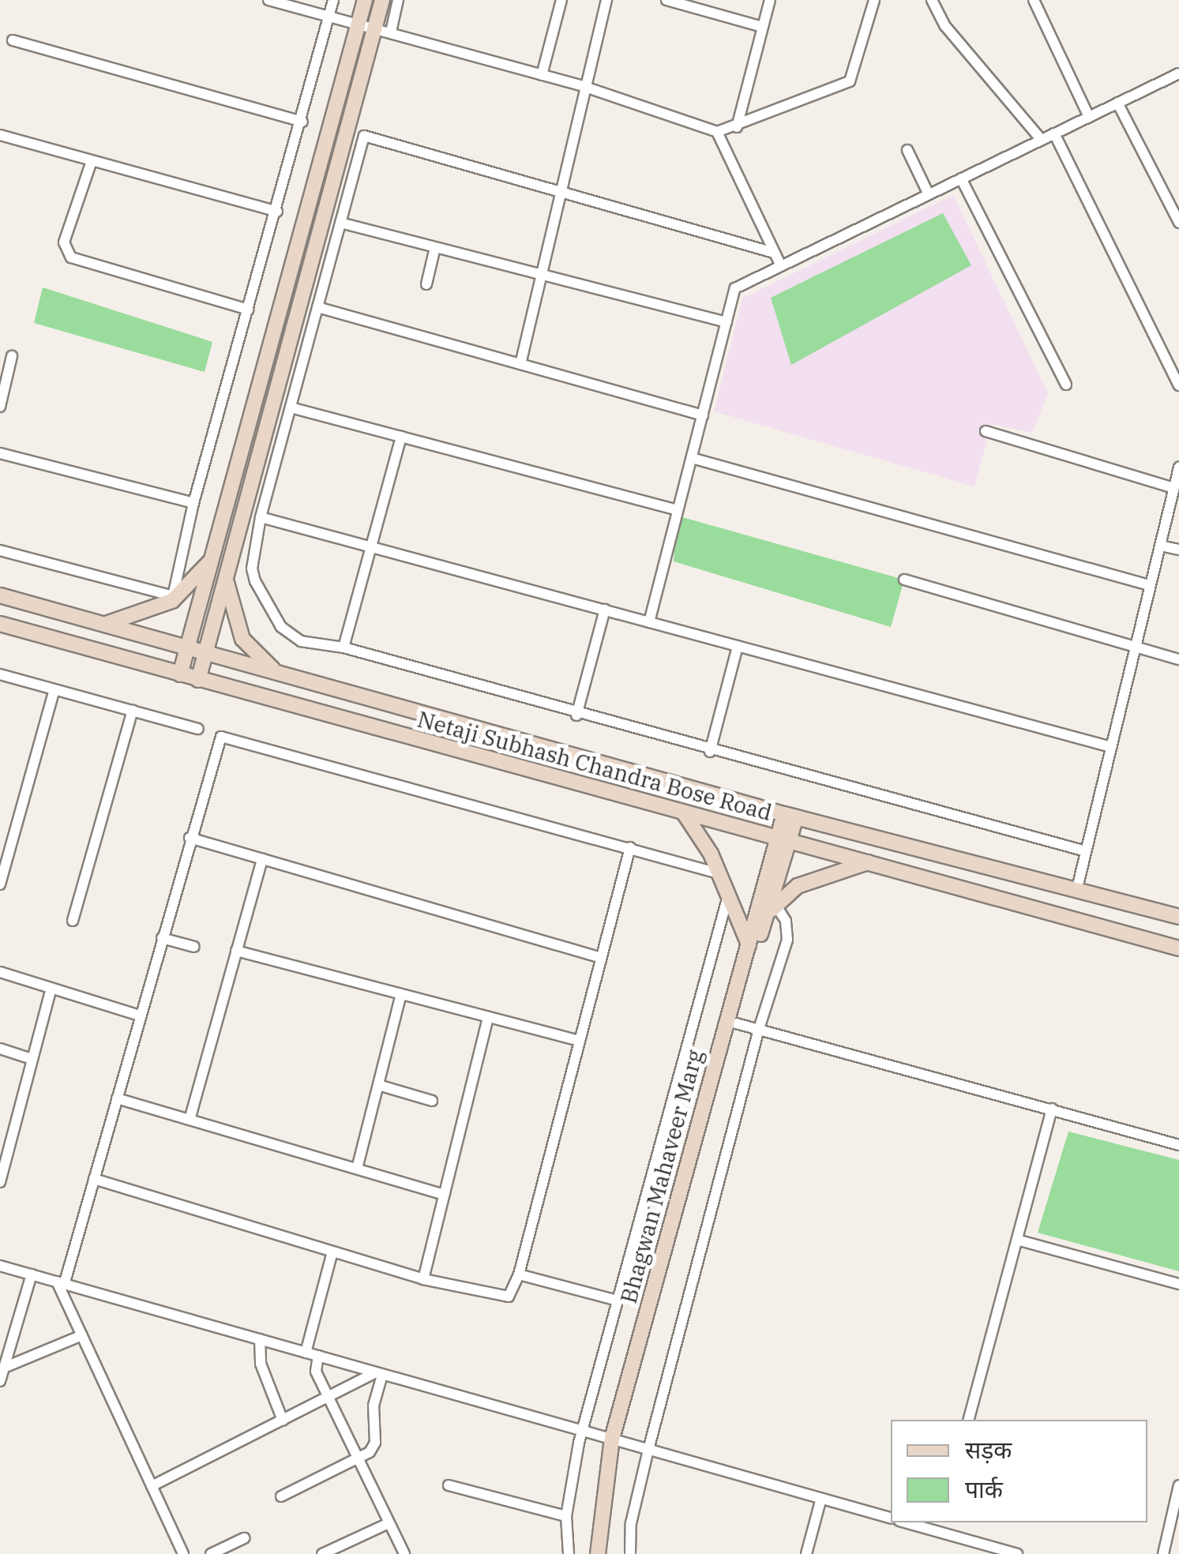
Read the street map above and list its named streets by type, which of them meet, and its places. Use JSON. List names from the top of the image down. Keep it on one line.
{"streets":{"main road":["Netaji Subhash Chandra Bose Road","Bhagwan Mahaveer Marg"]},"crossings":[["Netaji Subhash Chandra Bose Road","Bhagwan Mahaveer Marg"]],"legend":["सड़क","पार्क"]}
